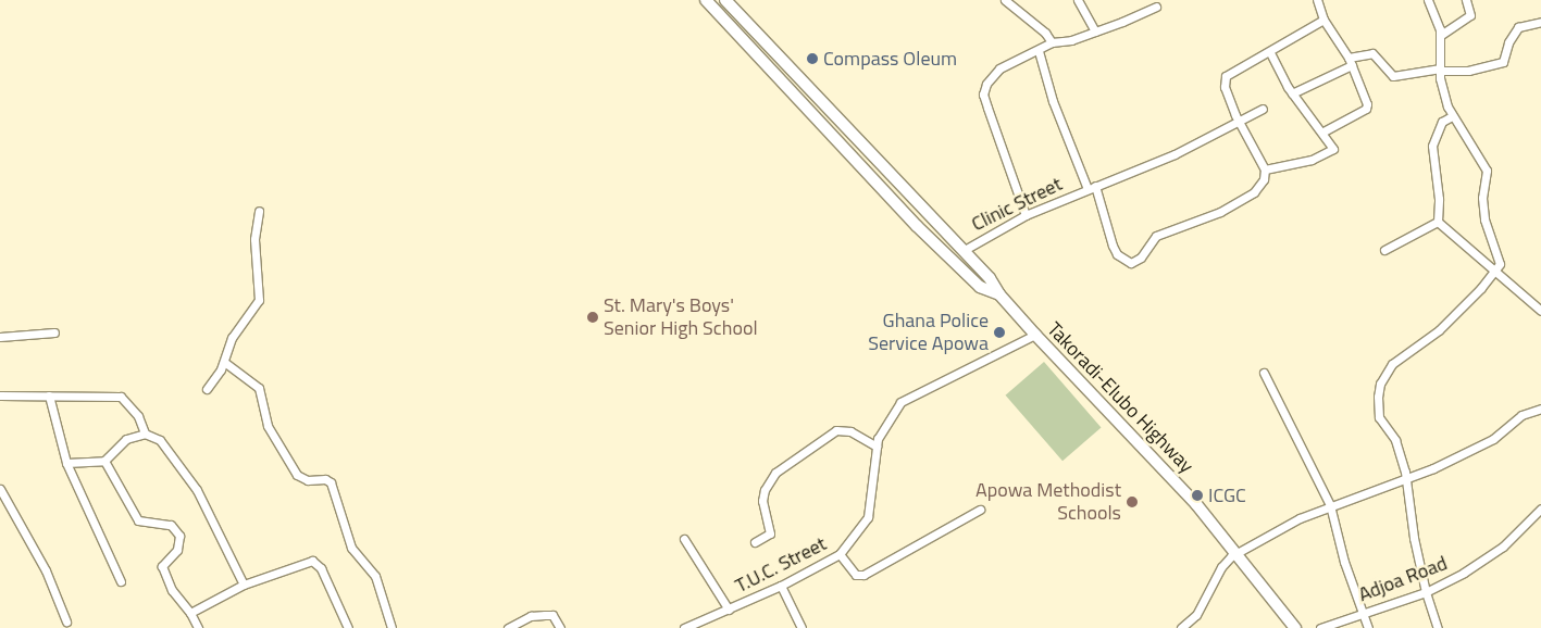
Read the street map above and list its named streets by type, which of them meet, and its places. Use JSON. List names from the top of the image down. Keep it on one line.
{"streets":{"highway":["Takoradi-Elubo Highway"],"street":["Clinic Street","T.U.C. Street","Adjoa Road"]},"crossings":[["Clinic Street","Takoradi-Elubo Highway"],["Takoradi-Elubo Highway","T.U.C. Street"]],"places":["Compass Oleum","St. Mary's Boys' Senior High School","Ghana Police Service Apowa","ICGC","Apowa Methodist Schools"]}
